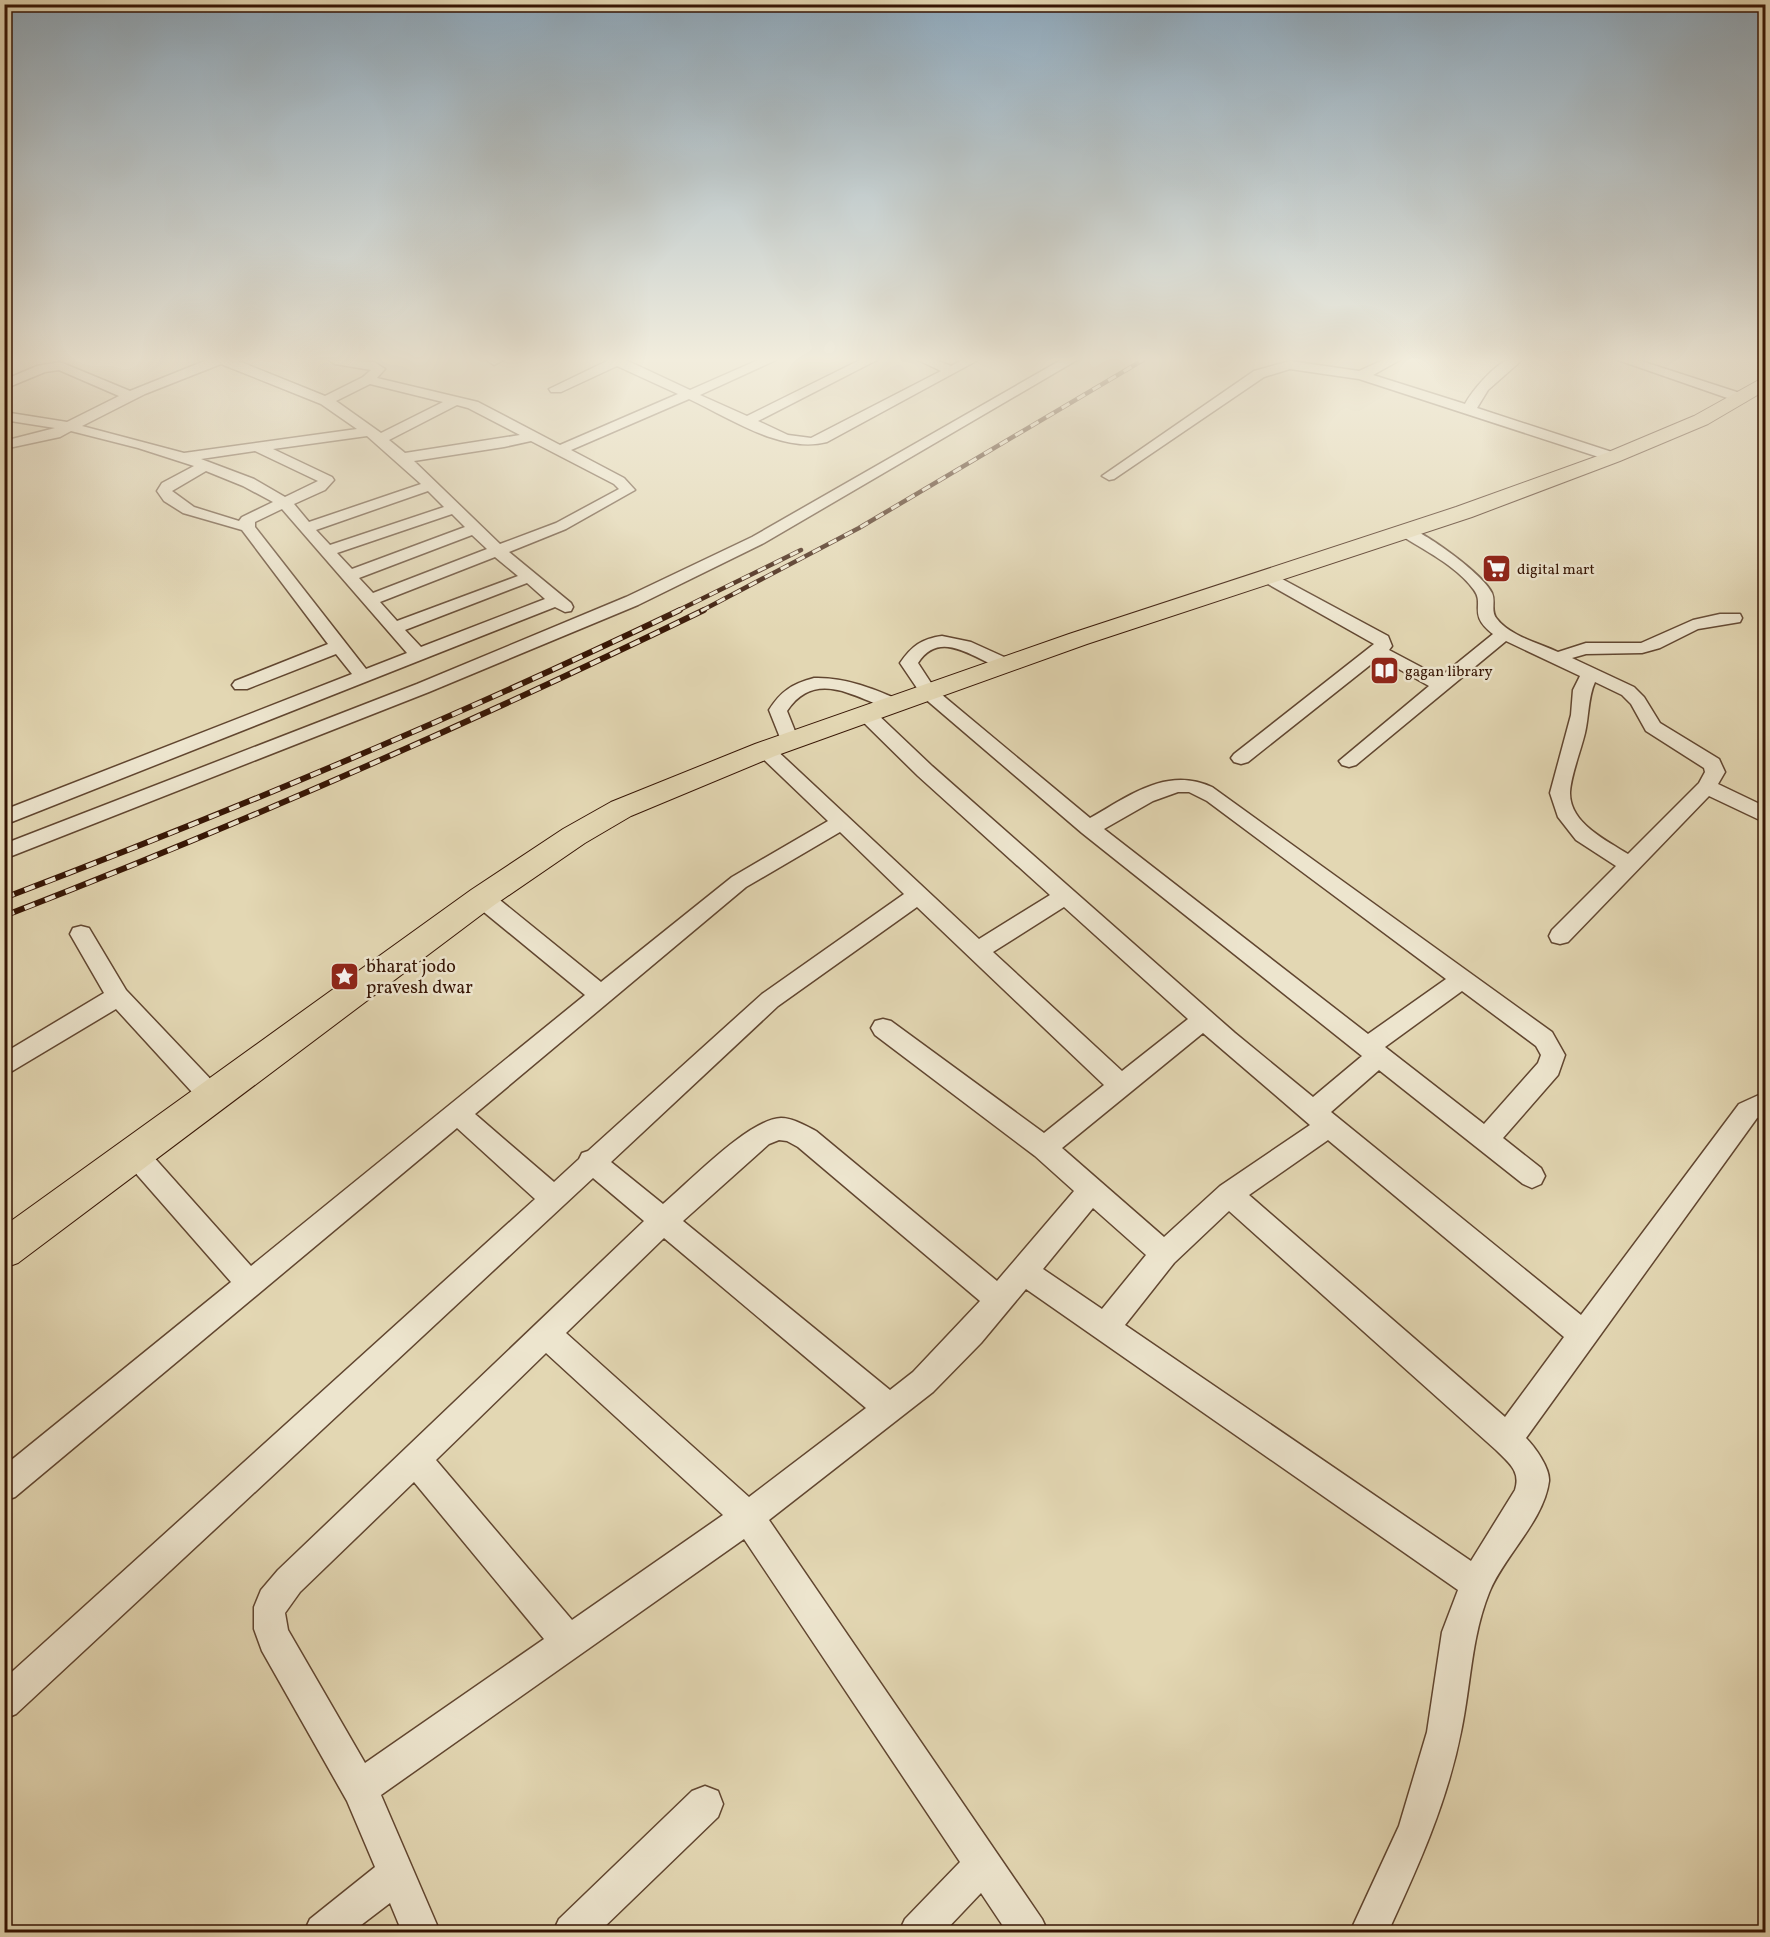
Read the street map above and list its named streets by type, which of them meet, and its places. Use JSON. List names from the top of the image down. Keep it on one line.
{"places":{"supermarket":["digital mart"],"library":["gagan library"],"place":["bharat jodo pravesh dwar"]}}
